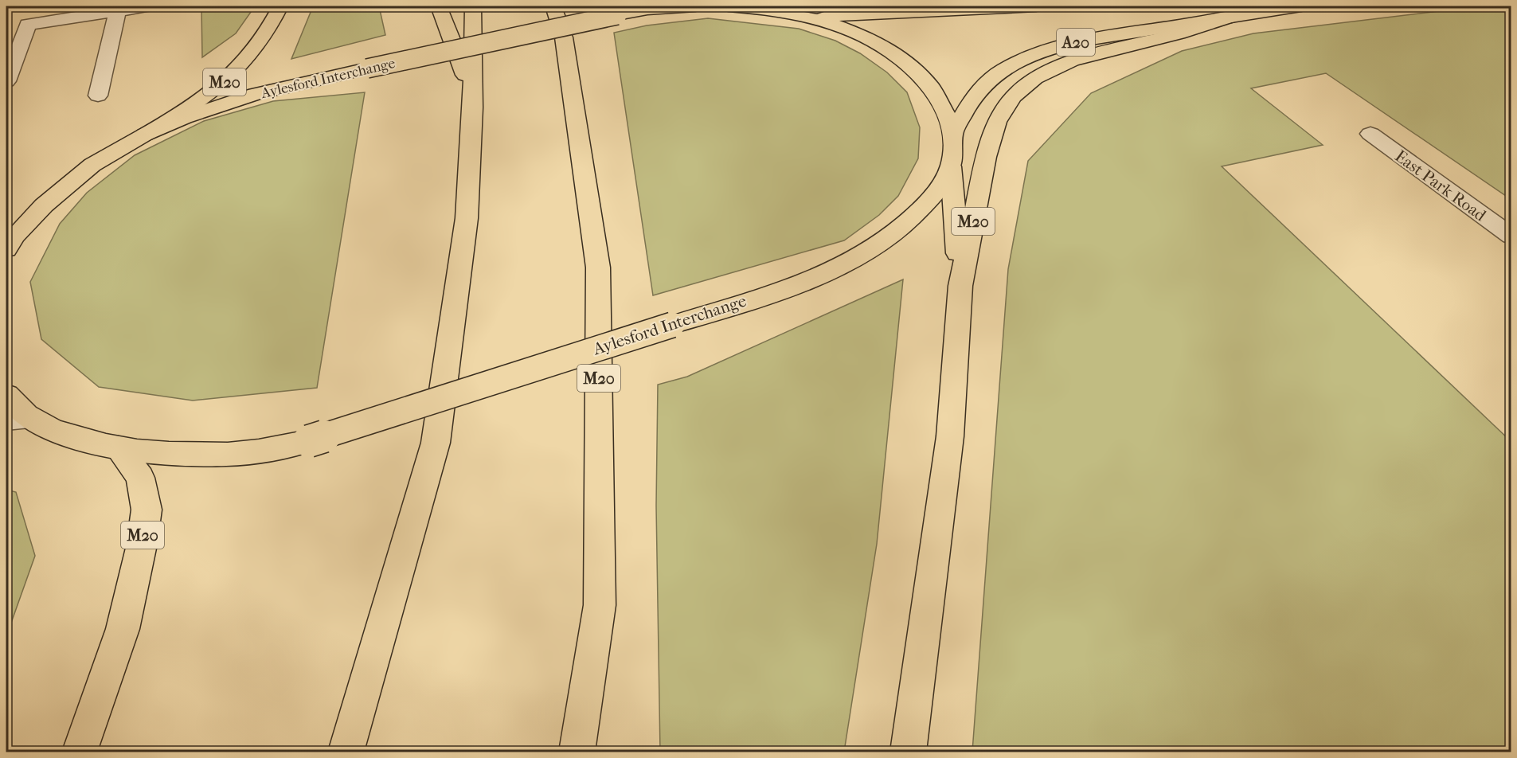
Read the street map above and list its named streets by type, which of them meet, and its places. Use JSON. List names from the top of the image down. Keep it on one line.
{"streets":{"main road":["A20","Aylesford Interchange","M20"],"street":["East Park Road"]},"crossings":[["A20","Aylesford Interchange"],["A20","M20"],["Aylesford Interchange","M20"]]}
